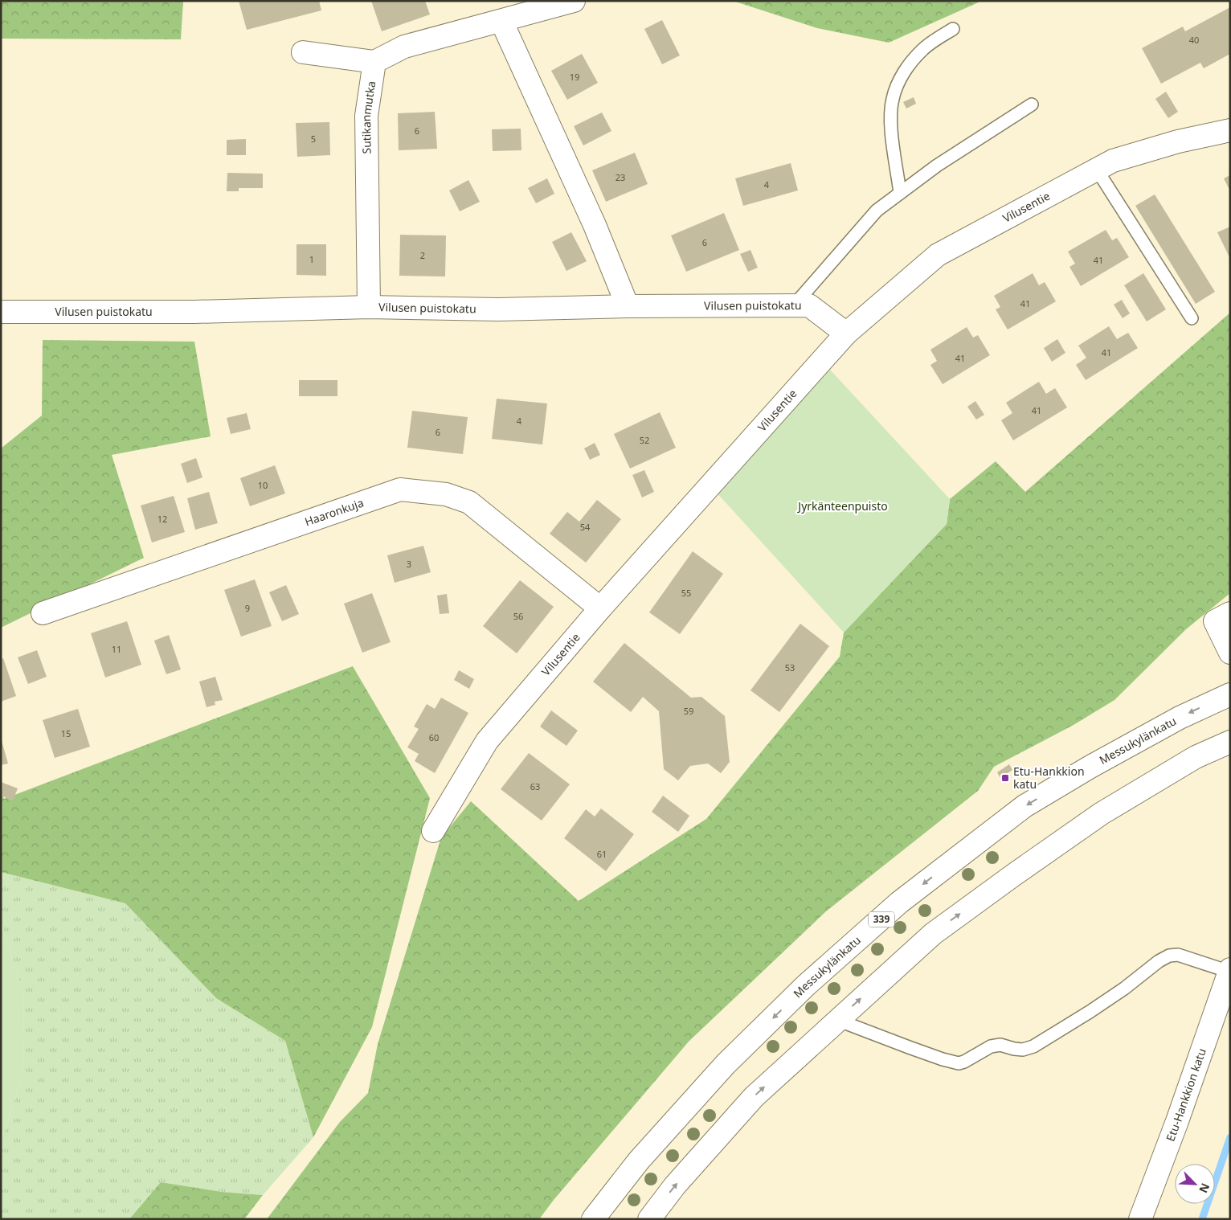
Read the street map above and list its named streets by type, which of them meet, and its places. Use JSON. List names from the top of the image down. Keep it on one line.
{"streets":{"street":["Sutikanmutka","Vilusentie","Vilusen puistokatu","Haaronkuja","Messukylänkatu","339","Etu-Hankkion katu"]},"crossings":[["Sutikanmutka","Vilusen puistokatu"],["Vilusentie","Vilusen puistokatu"],["Vilusentie","Haaronkuja"]],"parks":["Jyrkänteenpuisto"],"places":{"transit":["Etu-Hankkion katu"]},"house_numbers":["40","19","6","5","23","4","6","2","1","41","41","41","41","41","4","6","52","10","12","54","3","55","9","56","11","53","59","15","60","63","61"],"north":"bottom right"}
